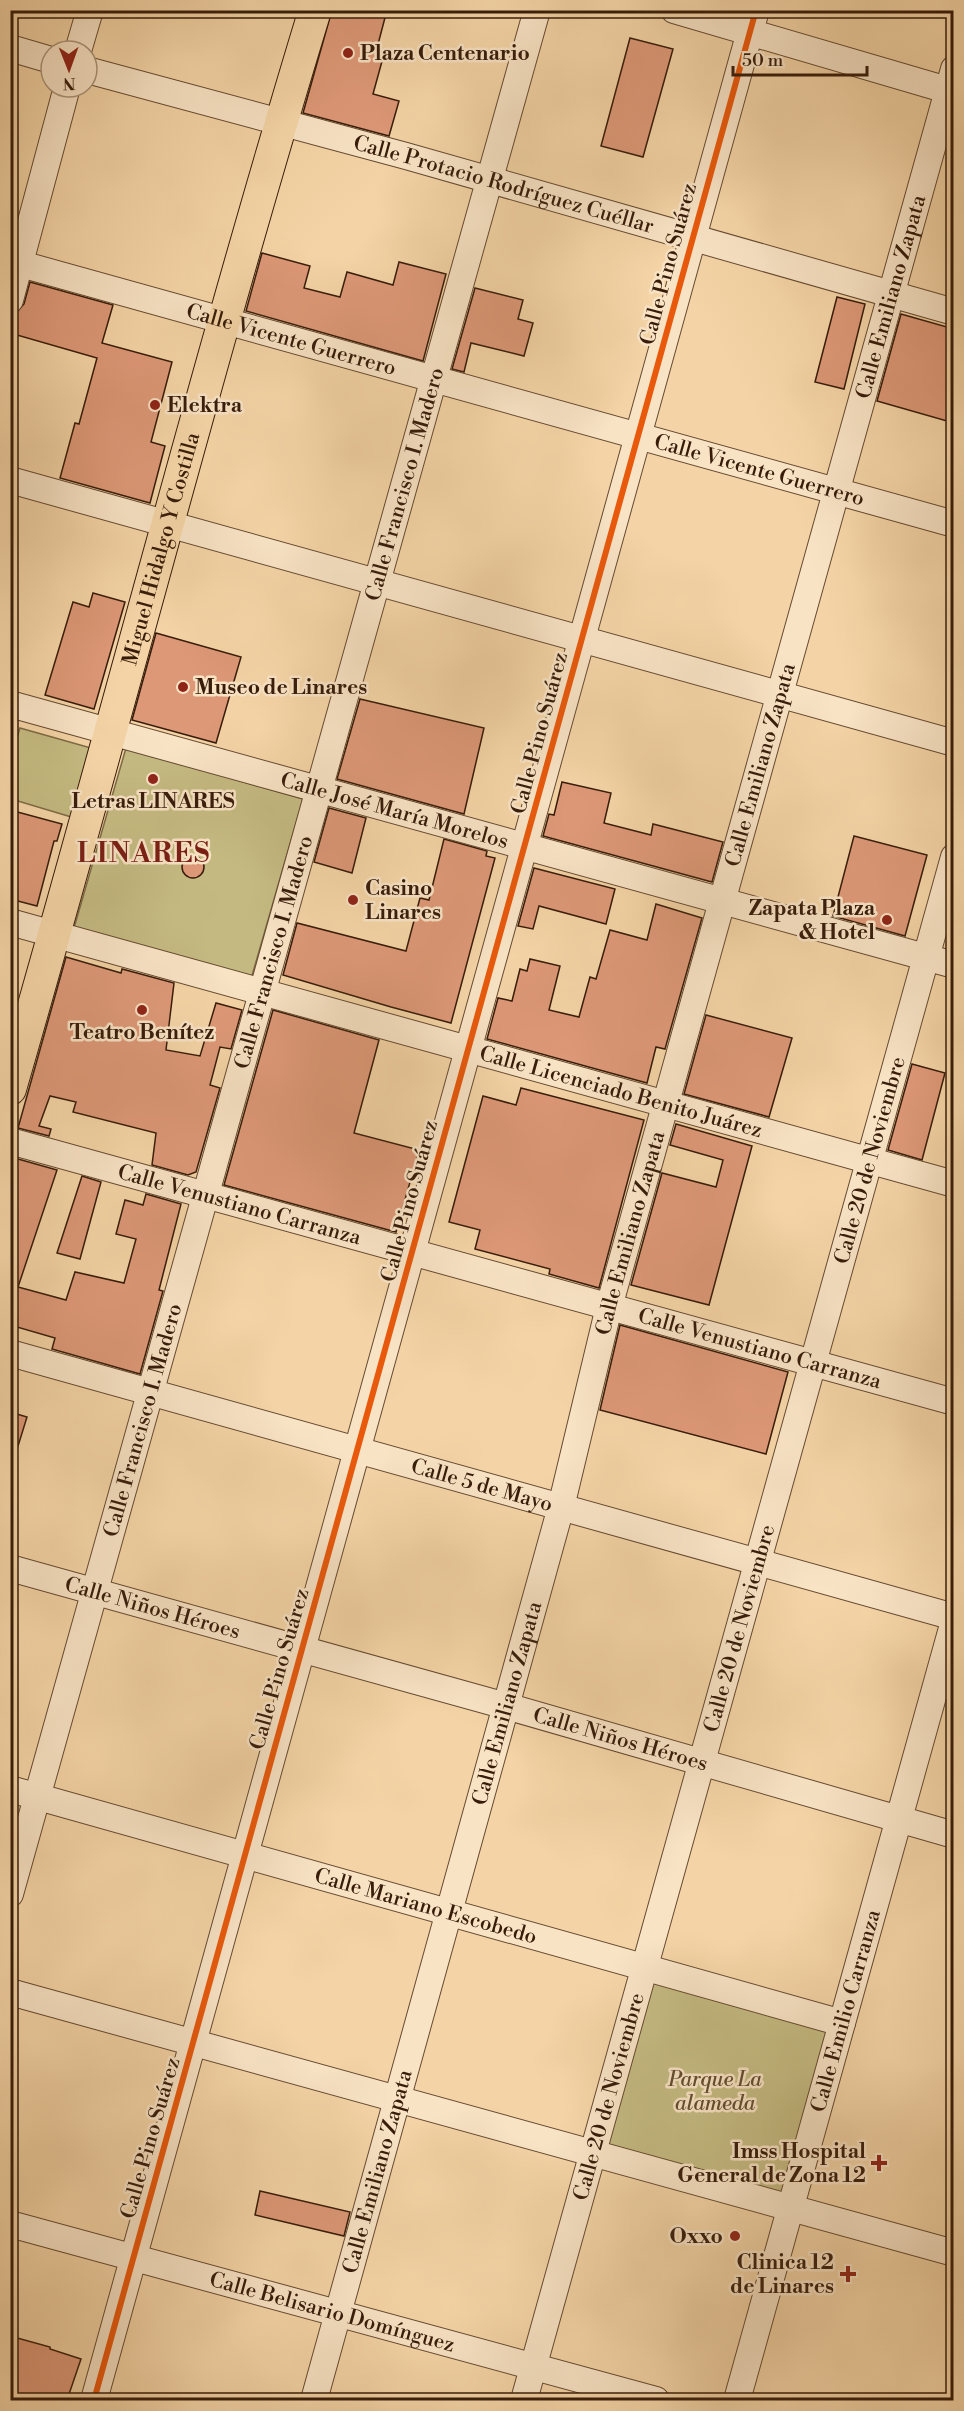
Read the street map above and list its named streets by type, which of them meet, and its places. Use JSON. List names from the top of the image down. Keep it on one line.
{"streets":{"main road":["Miguel Hidalgo Y Costilla"],"street":["Calle Protacio Rodríguez Cuéllar","Calle Pino Suárez","Calle Emiliano Zapata","Calle Vicente Guerrero","Calle Francisco I. Madero","Calle José María Morelos","Calle Licenciado Benito Juárez","Calle 20 de Noviembre","Calle Venustiano Carranza","Calle 5 de Mayo","Calle Niños Héroes","Calle Mariano Escobedo","Calle Emilio Carranza","Calle Belisario Domínguez"]},"crossings":[["Calle Protacio Rodríguez Cuéllar","Calle Pino Suárez"],["Calle Protacio Rodríguez Cuéllar","Calle Emiliano Zapata"],["Calle Protacio Rodríguez Cuéllar","Calle Francisco I. Madero"],["Calle Protacio Rodríguez Cuéllar","Miguel Hidalgo Y Costilla"],["Calle Pino Suárez","Calle Vicente Guerrero"],["Calle Pino Suárez","Calle José María Morelos"],["Calle Pino Suárez","Calle Licenciado Benito Juárez"],["Calle Pino Suárez","Calle Venustiano Carranza"],["Calle Pino Suárez","Calle 5 de Mayo"],["Calle Pino Suárez","Calle Niños Héroes"],["Calle Pino Suárez","Calle Mariano Escobedo"],["Calle Pino Suárez","Calle Belisario Domínguez"],["Calle Emiliano Zapata","Calle Vicente Guerrero"],["Calle Emiliano Zapata","Calle José María Morelos"],["Calle Emiliano Zapata","Calle Licenciado Benito Juárez"],["Calle Emiliano Zapata","Calle Venustiano Carranza"],["Calle Emiliano Zapata","Calle 5 de Mayo"],["Calle Emiliano Zapata","Calle Niños Héroes"],["Calle Emiliano Zapata","Calle Mariano Escobedo"],["Calle Emiliano Zapata","Calle Belisario Domínguez"],["Calle Vicente Guerrero","Calle Francisco I. Madero"],["Calle Vicente Guerrero","Miguel Hidalgo Y Costilla"],["Calle Francisco I. Madero","Calle José María Morelos"],["Calle Francisco I. Madero","Calle Licenciado Benito Juárez"],["Calle Francisco I. Madero","Calle Venustiano Carranza"],["Calle Francisco I. Madero","Calle 5 de Mayo"],["Calle Francisco I. Madero","Calle Niños Héroes"],["Calle Francisco I. Madero","Calle Mariano Escobedo"],["Miguel Hidalgo Y Costilla","Calle José María Morelos"],["Miguel Hidalgo Y Costilla","Calle Licenciado Benito Juárez"],["Calle José María Morelos","Calle 20 de Noviembre"],["Calle Licenciado Benito Juárez","Calle 20 de Noviembre"],["Calle 20 de Noviembre","Calle Venustiano Carranza"],["Calle 20 de Noviembre","Calle 5 de Mayo"],["Calle 20 de Noviembre","Calle Niños Héroes"],["Calle 20 de Noviembre","Calle Mariano Escobedo"],["Calle 20 de Noviembre","Calle Belisario Domínguez"],["Calle 5 de Mayo","Calle Emilio Carranza"],["Calle Niños Héroes","Calle Emilio Carranza"],["Calle Mariano Escobedo","Calle Emilio Carranza"]],"districts":["LINARES"],"parks":["Parque La alameda"],"places":{"other":["Plaza Centenario","Elektra","Museo de Linares","Letras LINARES","Casino Linares","Zapata Plaza & Hotel","Teatro Benítez","Oxxo"],"health":["Imss Hospital General de Zona 12","Clinica 12 de Linares"]},"scale_bar":"50 m","north":"bottom"}
